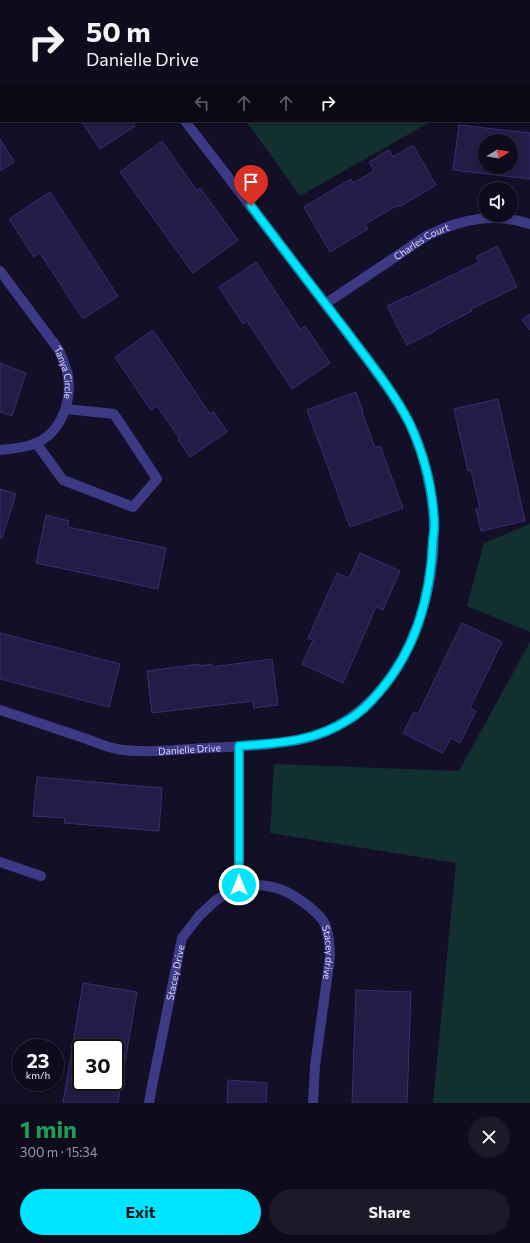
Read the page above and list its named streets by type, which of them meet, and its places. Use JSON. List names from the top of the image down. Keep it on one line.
{"streets":{"street":["Charles Court","Tanya Circle","Danielle Drive","Stacey drive","Stacey Drive"]},"crossings":[["Charles Court","Danielle Drive"],["Stacey drive","Stacey Drive"]],"north":"right","page":{"turn":["50 m","Danielle Drive"],"speed":"23 km/h","limit":"30","heading":["1 min","300 m · 15:34"],"buttons":["Exit","Share"]}}
